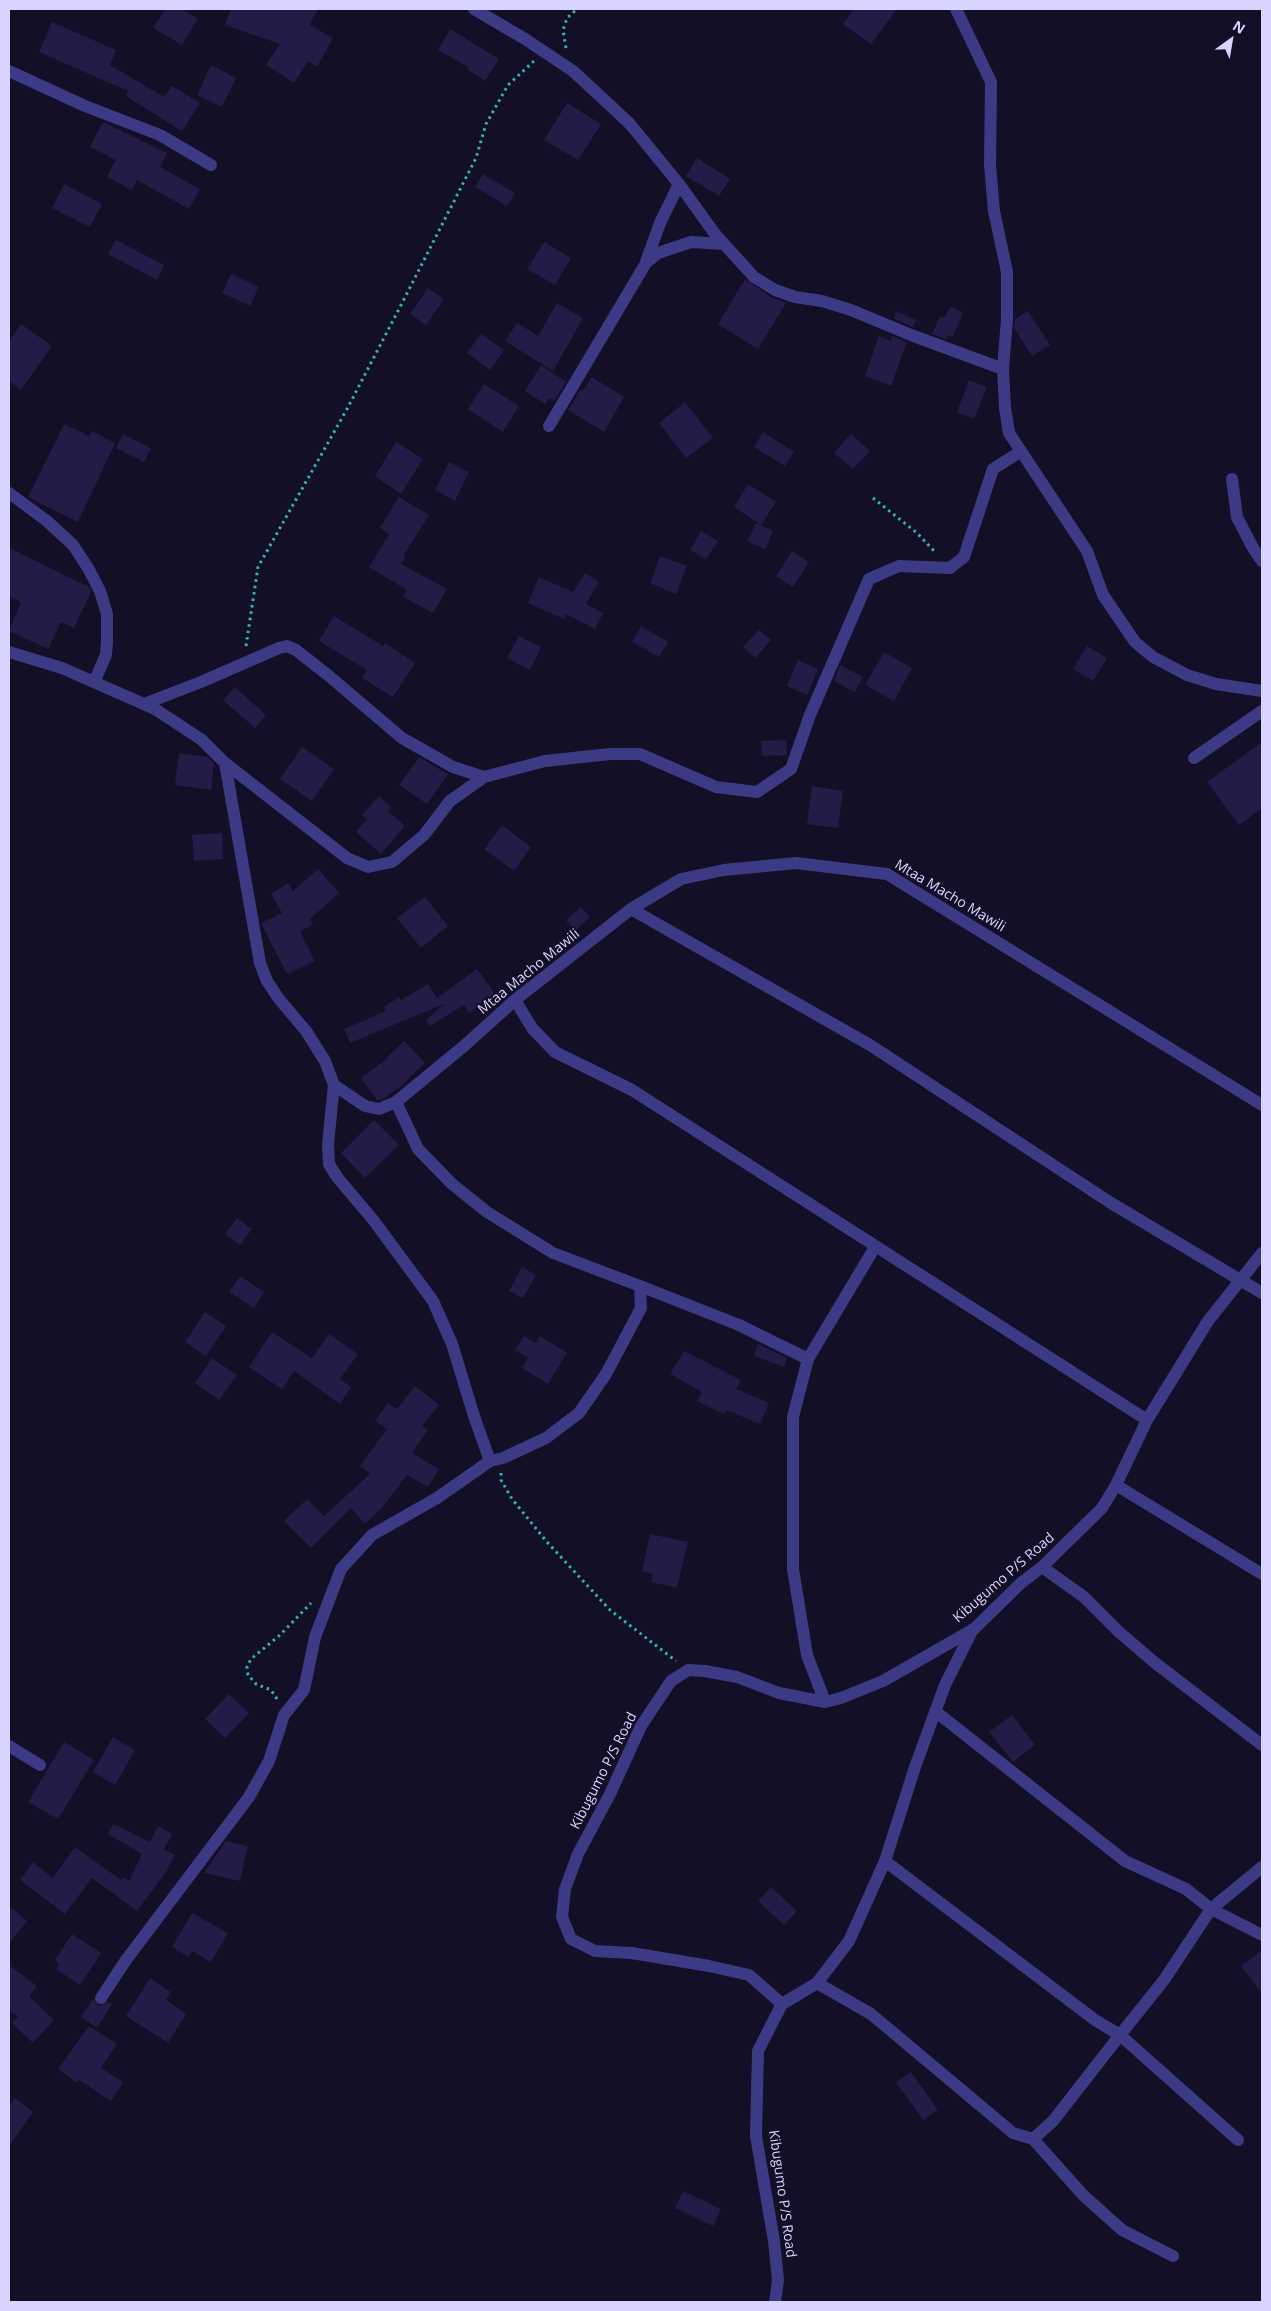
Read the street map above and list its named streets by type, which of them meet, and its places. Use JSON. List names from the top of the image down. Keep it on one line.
{"streets":{"street":["Mtaa Macho Mawili","Kibugumo P/S Road"]},"north":"top right"}
